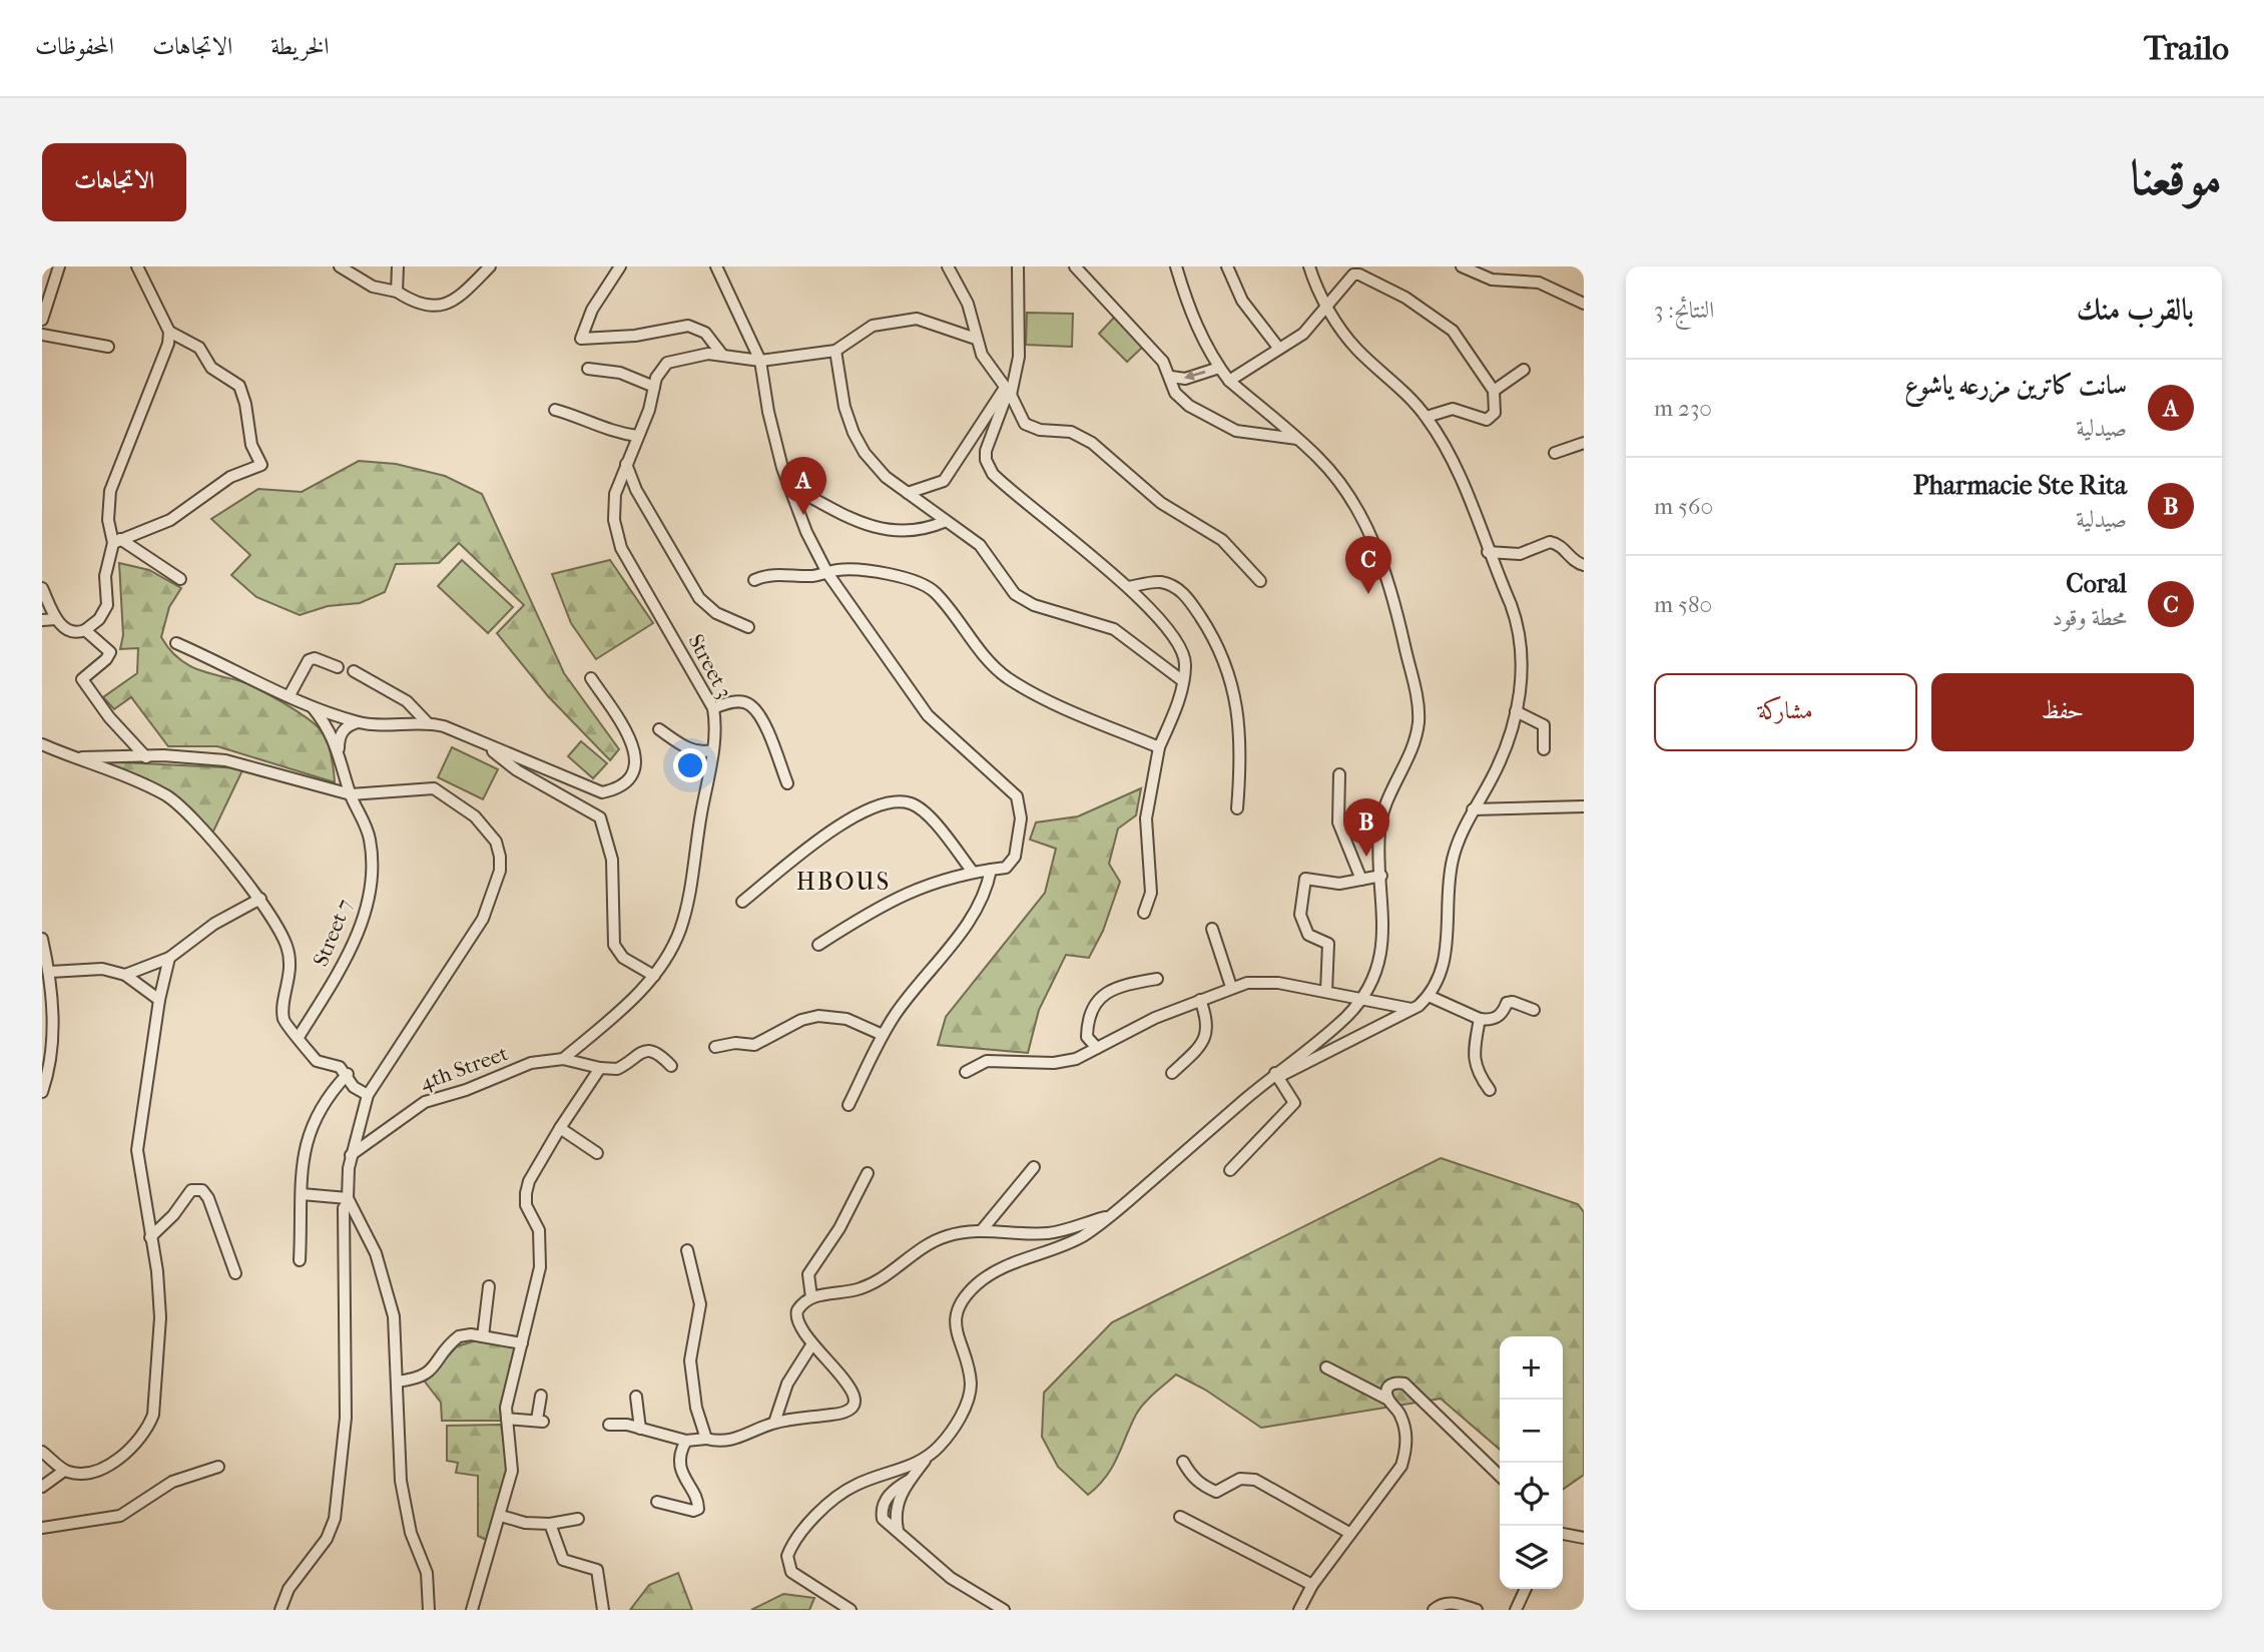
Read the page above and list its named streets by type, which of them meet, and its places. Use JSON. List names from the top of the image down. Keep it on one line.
{"streets":{"street":["Street 3","Street 7","4th Street"]},"crossings":[["Street 3","4th Street"]],"districts":["HBOUS"],"page":{"header":"Trailo","nav":["الخريطة","الاتجاهات","المحفوظات"],"title":"موقعنا","buttons":["الاتجاهات",["حفظ","مشاركة"]],"heading":["بالقرب منك","النتائج: 3"],"list":[{"mark":"A","name":"سانت كاترين مزرعه ياشوع","note":"صيدلية","value":"230 m"},{"mark":"B","name":"Pharmacie Ste Rita","note":"صيدلية","value":"560 m"},{"mark":"C","name":"Coral","note":"محطة وقود","value":"580 m"}],"pins":["A","C","B"],"map_buttons":["+","−"]}}
